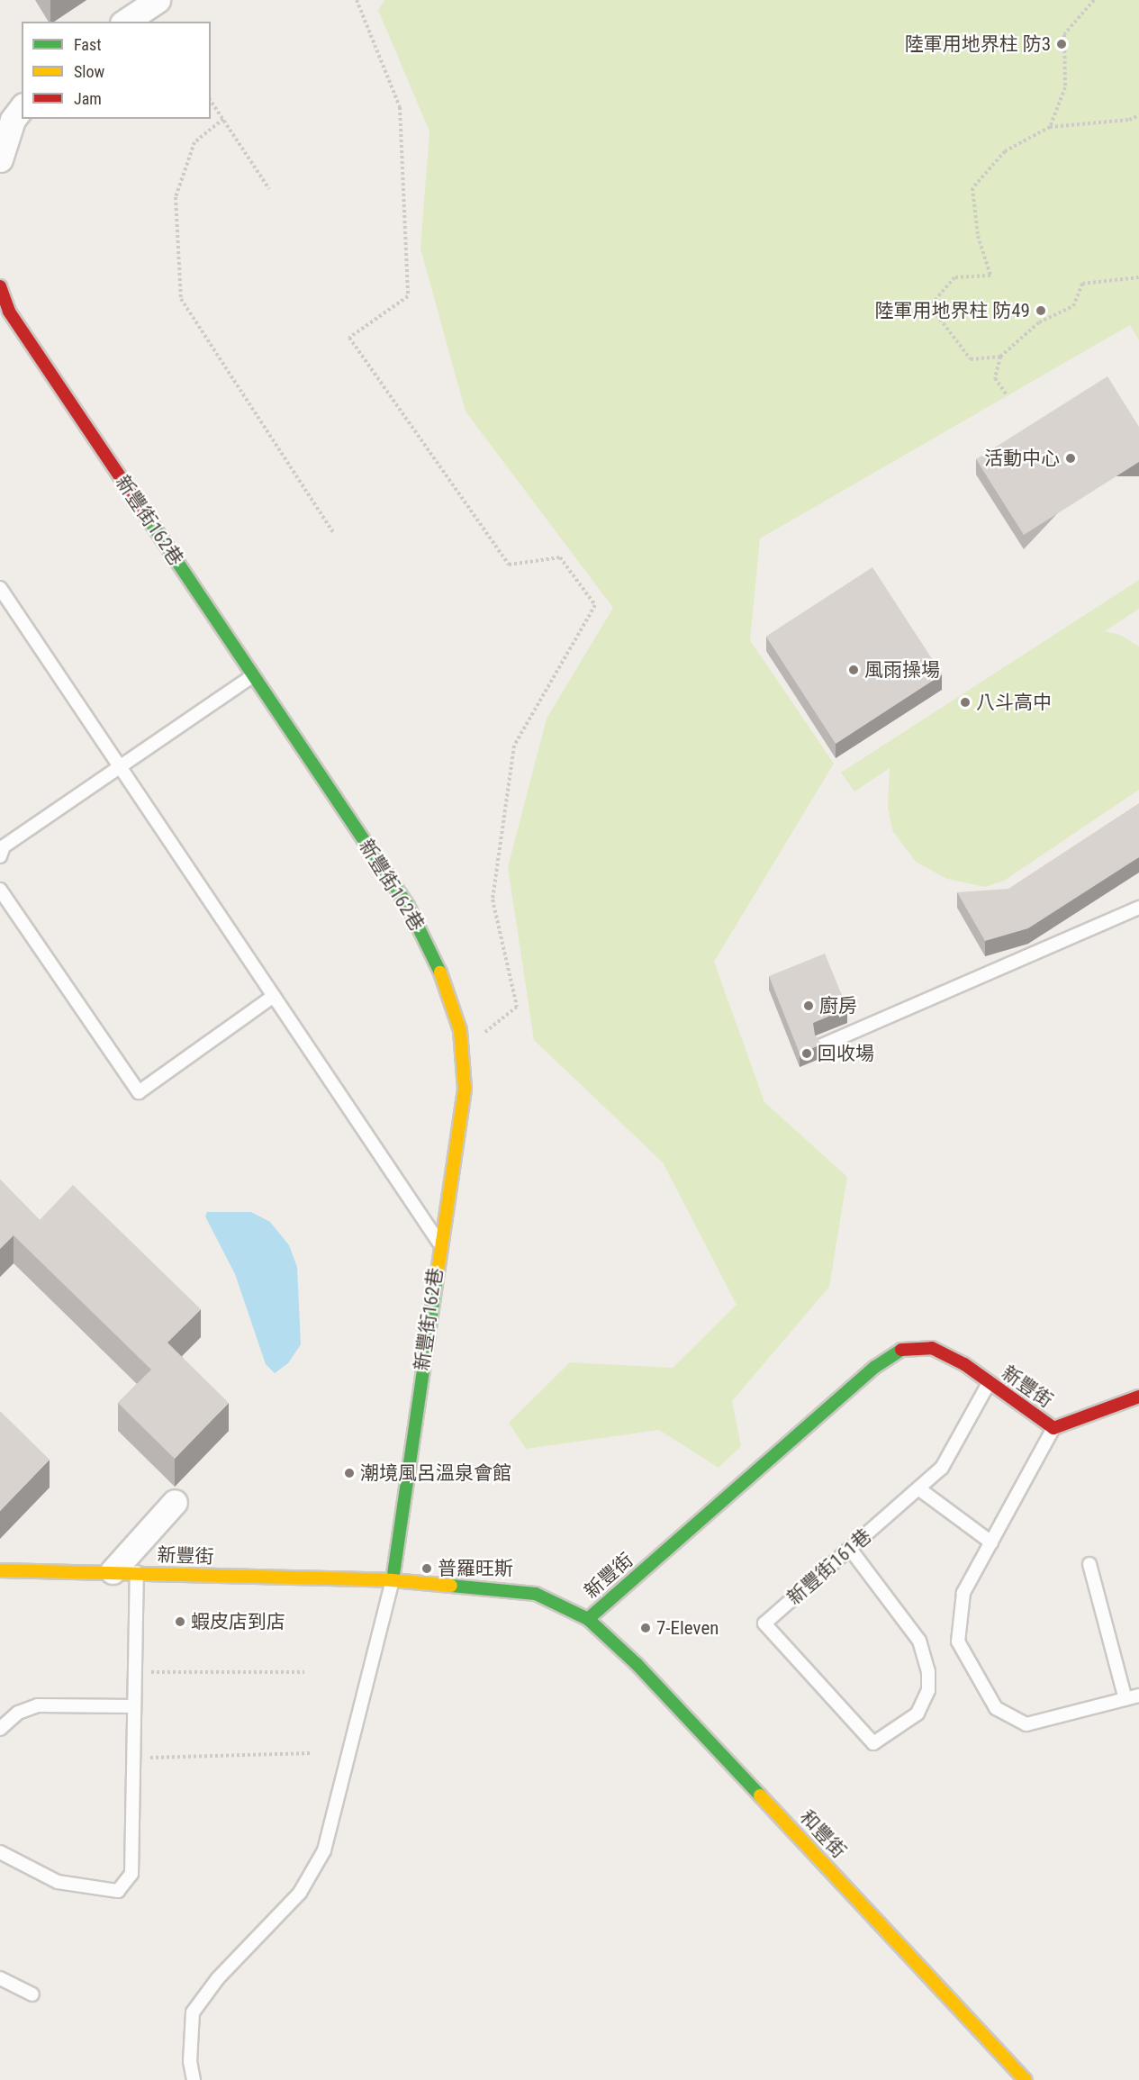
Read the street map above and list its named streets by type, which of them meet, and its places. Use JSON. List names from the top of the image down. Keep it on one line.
{"streets":{"street":["新豐街162巷","新豐街","和豐街"],"lane":["新豐街161巷"]},"crossings":[["新豐街162巷","新豐街"],["新豐街","新豐街161巷"],["新豐街","和豐街"]],"places":["陸軍用地界柱 防3","陸軍用地界柱 防49","活動中心","風雨操場","八斗高中","廚房","回收場","潮境風呂溫泉會館","普羅旺斯","蝦皮店到店","7-Eleven"],"legend":["Fast","Slow","Jam"]}
